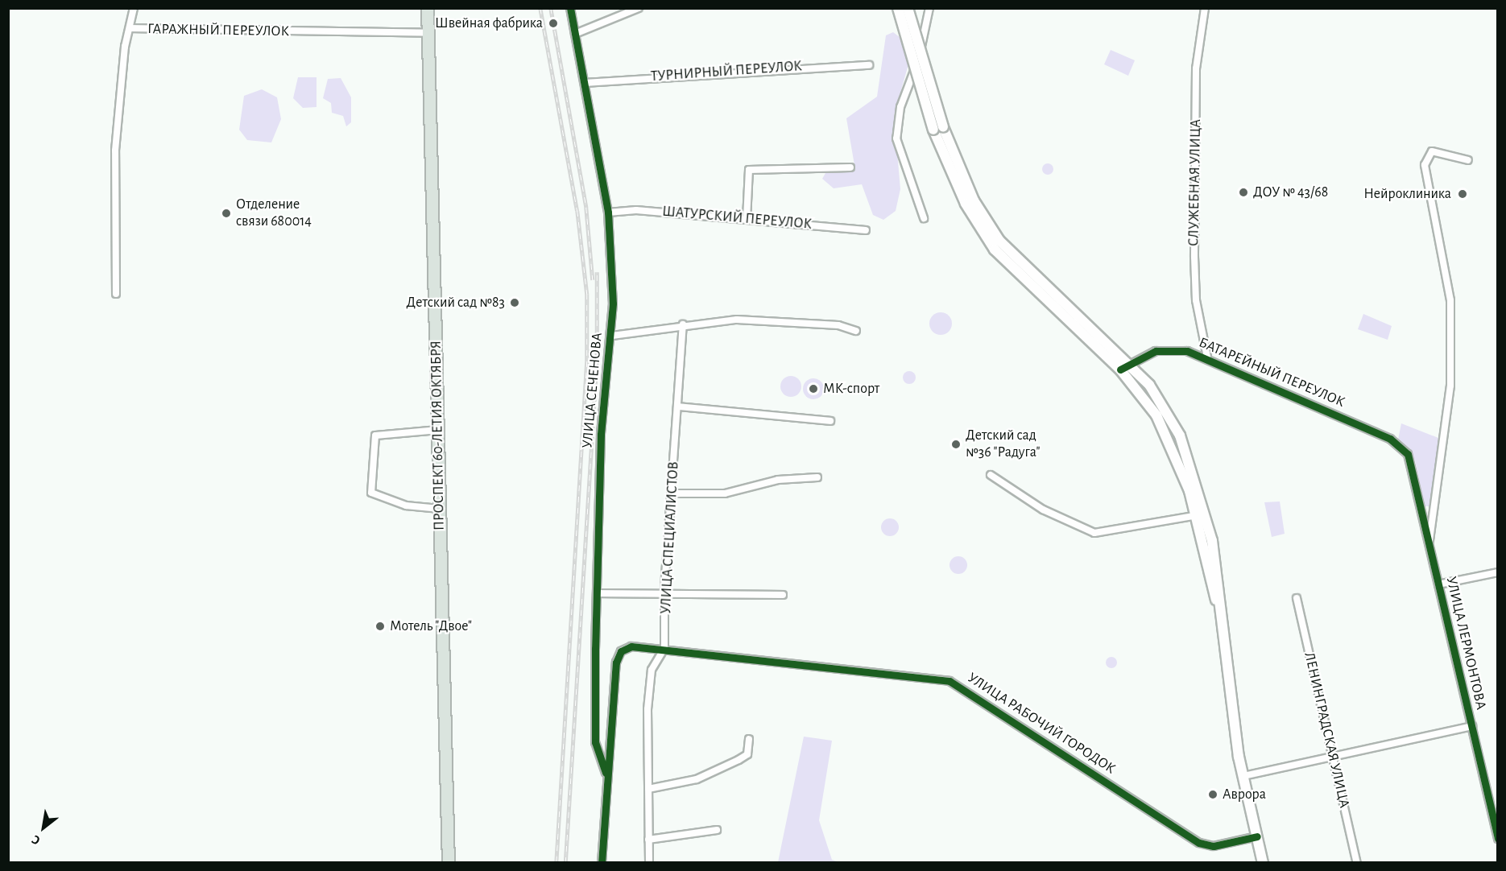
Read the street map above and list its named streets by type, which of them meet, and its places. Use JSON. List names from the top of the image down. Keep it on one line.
{"streets":{"highway":["ПРОСПЕКТ 60-ЛЕТИЯ ОКТЯБРЯ"],"street":["ГАРАЖНЫЙ ПЕРЕУЛОК","ТУРНИРНЫЙ ПЕРЕУЛОК","СЛУЖЕБНАЯ УЛИЦА","ШАТУРСКИЙ ПЕРЕУЛОК","БАТАРЕЙНЫЙ ПЕРЕУЛОК","УЛИЦА СЕЧЕНОВА","УЛИЦА СПЕЦИАЛИСТОВ","УЛИЦА ЛЕРМОНТОВА","УЛИЦА РАБОЧИЙ ГОРОДОК","ЛЕНИНГРАДСКАЯ УЛИЦА"]},"crossings":[["ГАРАЖНЫЙ ПЕРЕУЛОК","ПРОСПЕКТ 60-ЛЕТИЯ ОКТЯБРЯ"],["ТУРНИРНЫЙ ПЕРЕУЛОК","УЛИЦА СЕЧЕНОВА"],["СЛУЖЕБНАЯ УЛИЦА","БАТАРЕЙНЫЙ ПЕРЕУЛОК"],["ШАТУРСКИЙ ПЕРЕУЛОК","УЛИЦА СЕЧЕНОВА"],["БАТАРЕЙНЫЙ ПЕРЕУЛОК","УЛИЦА ЛЕРМОНТОВА"],["УЛИЦА СЕЧЕНОВА","УЛИЦА РАБОЧИЙ ГОРОДОК"],["УЛИЦА СПЕЦИАЛИСТОВ","УЛИЦА РАБОЧИЙ ГОРОДОК"]],"places":["Швейная фабрика","ДОУ № 43/68","Нейроклиника","Отделение связи 680014","Детский сад №83","МК-спорт","Детский сад №36 \"Радуга\"","Мотель \"Двое\"","Аврора"],"north":"bottom left"}
